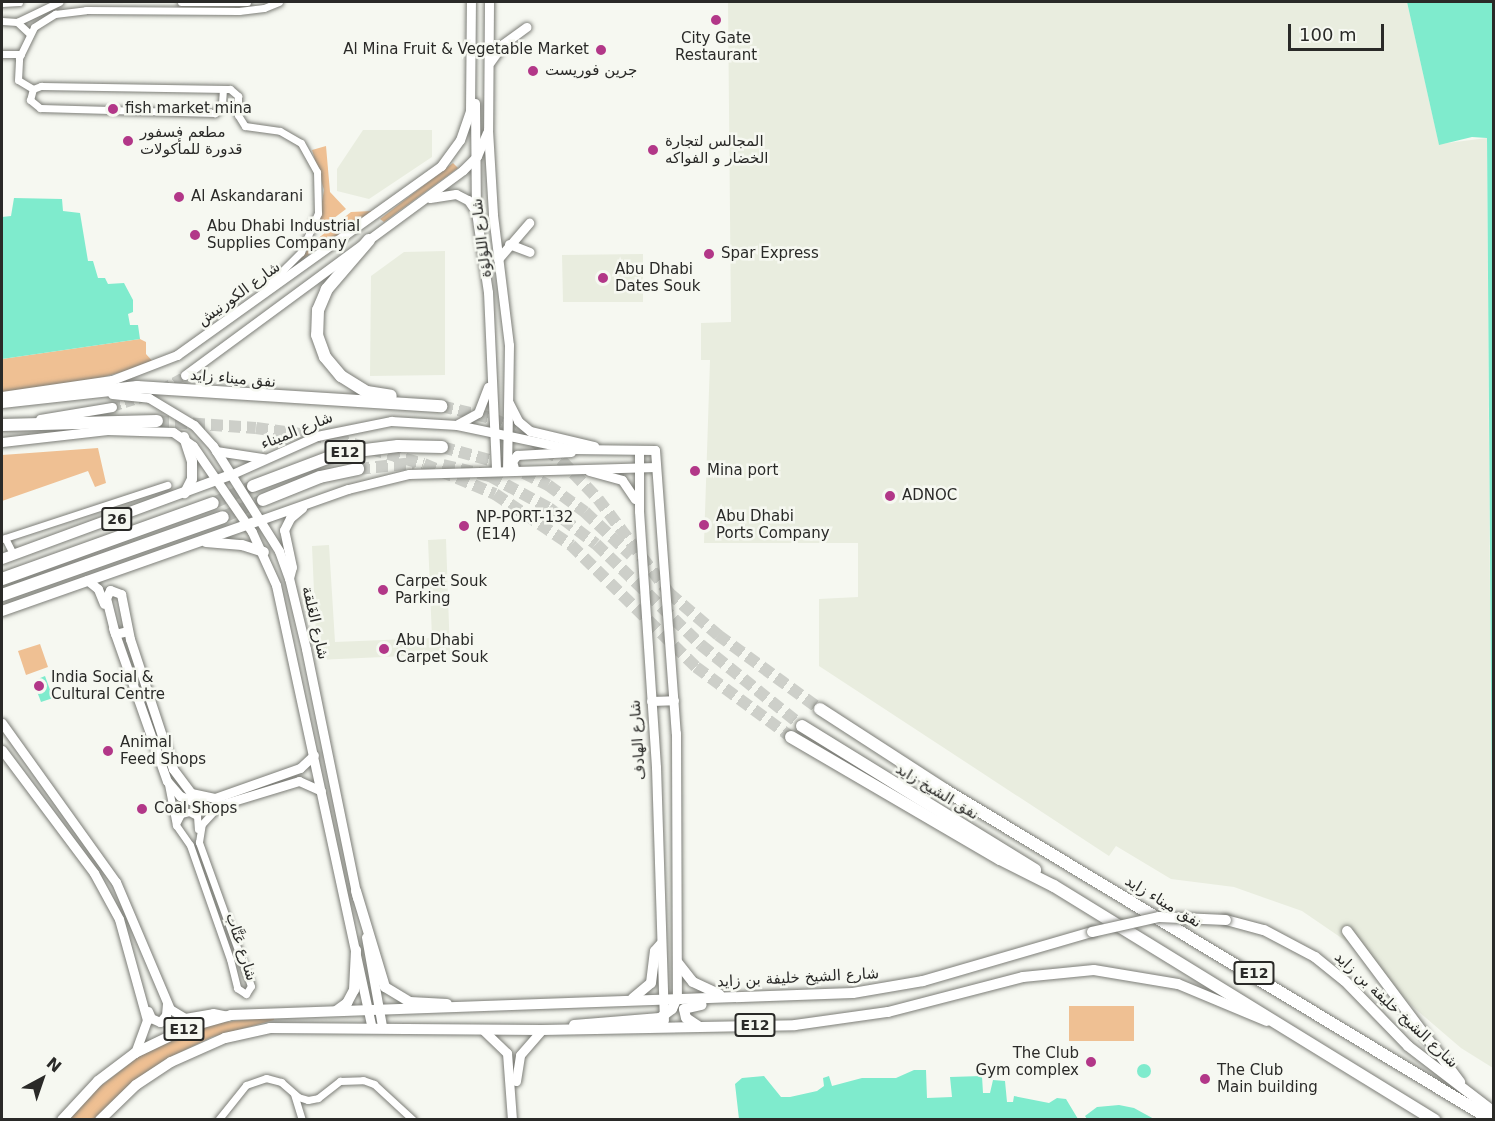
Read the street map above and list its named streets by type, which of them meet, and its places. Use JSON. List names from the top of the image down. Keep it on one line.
{"streets":{"highway":["نفق ميناء زايد","E12","نفق الشيخ زايد"],"main road":["شارع الميناء","26","شارع الشيخ خليفة بن زايد"],"street":["شارع اللؤلؤة","شارع الكورنيش","شارع الغَلقة","شارع الهادف","شارع عَتَّاب"]},"crossings":[["شارع اللؤلؤة","شارع الكورنيش"],["شارع اللؤلؤة","شارع الميناء"],["نفق ميناء زايد","شارع الغَلقة"],["شارع الميناء","شارع الغَلقة"],["شارع الميناء","شارع الهادف"],["E12","شارع الغَلقة"],["E12","شارع الهادف"],["شارع الغَلقة","شارع عَتَّاب"],["شارع الغَلقة","شارع الشيخ خليفة بن زايد"],["شارع الهادف","شارع الشيخ خليفة بن زايد"]],"places":["City Gate Restaurant","Al Mina Fruit & Vegetable Market","جرين فوريست","fish market mina","مطعم فسفور قدورة للمأكولات","المجالس لتجارة الخضار و الفواكه","Al Askandarani","Abu Dhabi Industrial Supplies Company","Spar Express","Abu Dhabi Dates Souk","Mina port","ADNOC","Abu Dhabi Ports Company","NP-PORT-132 (E14)","Carpet Souk Parking","Abu Dhabi Carpet Souk","India Social & Cultural Centre","Animal Feed Shops","Coal Shops","The Club Gym complex","The Club Main building"],"scale_bar":"100 m","north":"top right"}
